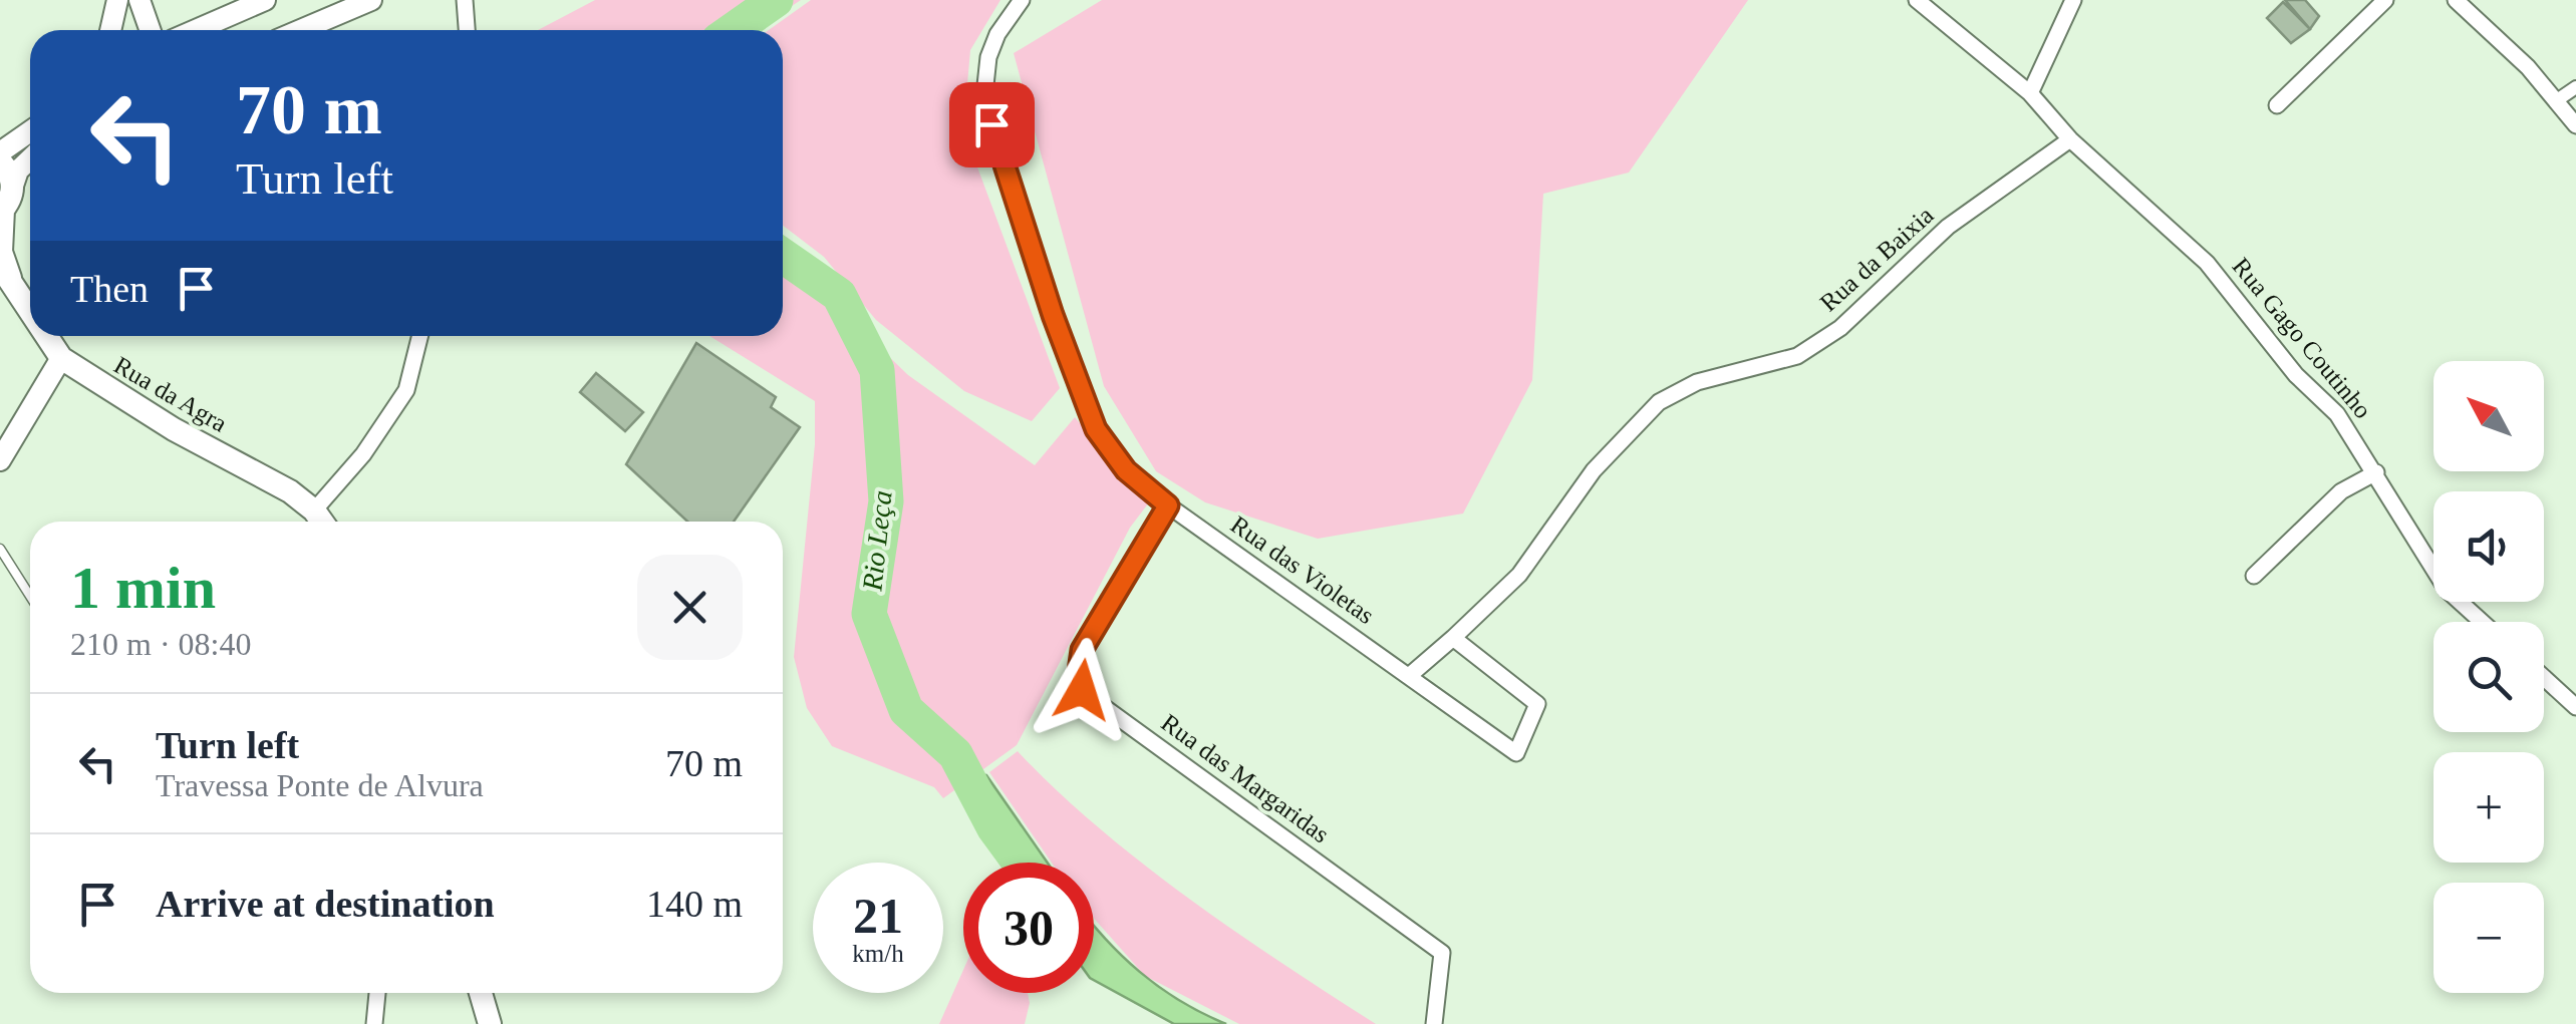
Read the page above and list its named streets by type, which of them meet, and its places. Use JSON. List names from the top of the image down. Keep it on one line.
{"streets":{"main road":["Rua da Agra"],"street":["Rua da Baixia","Rua Gago Coutinho","Rua das Violetas","Rua das Margaridas"]},"crossings":[["Rua da Baixia","Rua Gago Coutinho"],["Rua da Baixia","Rua das Violetas"],["Rua das Violetas","Rua das Margaridas"]],"water":["Rio Leça"],"north":"top left","page":{"turn":["70 m","Turn left"],"then":"Then","map_buttons":["+","−"],"heading":["1 min","210 m · 08:40"],"list":[{"name":"Turn left","note":"Travessa Ponte de Alvura","value":"70 m"},{"name":"Arrive at destination","value":"140 m"}],"speed":"21 km/h","limit":"30"}}
